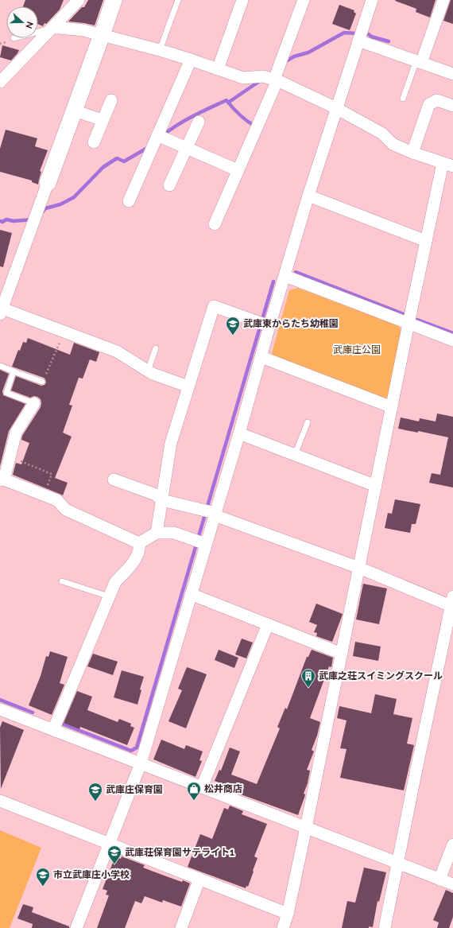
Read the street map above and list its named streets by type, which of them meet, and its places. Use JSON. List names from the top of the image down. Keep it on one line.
{"parks":["武庫庄公園"],"places":{"school or university":["武庫東からたち幼稚園","武庫庄保育園","武庫荘保育園サテライト1","市立武庫庄小学校"],"building":["武庫之荘スイミングスクール"],"shop":["松井商店"]},"north":"right"}
